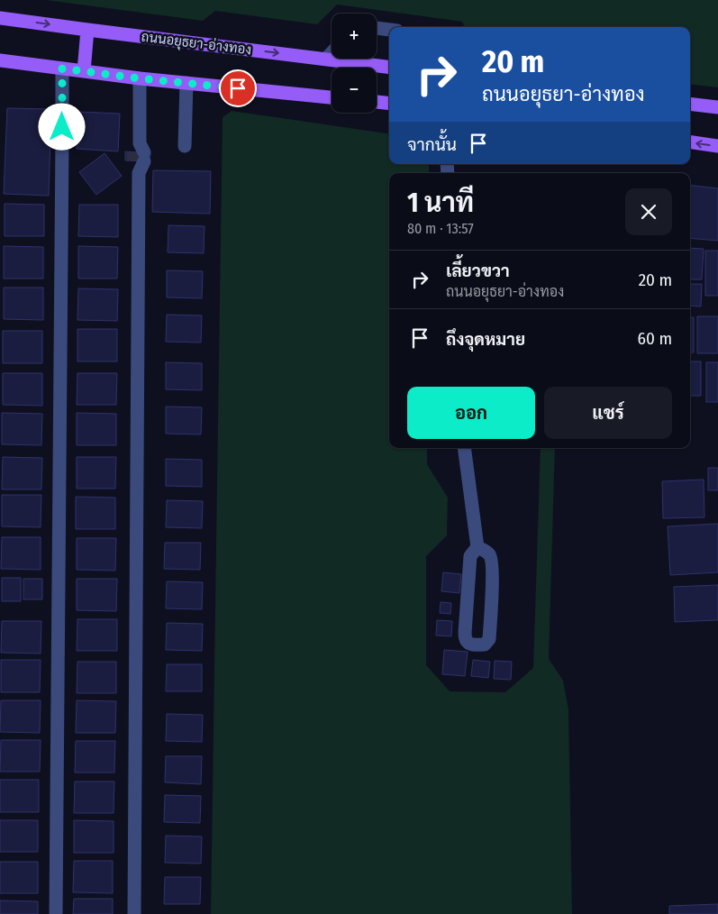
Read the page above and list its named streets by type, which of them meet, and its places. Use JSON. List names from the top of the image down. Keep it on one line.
{"streets":{"main road":["ถนนอยุธยา-อ่างทอง"]},"page":{"map_buttons":["+","−"],"turn":["20 m","ถนนอยุธยา-อ่างทอง"],"then":"จากนั้น","heading":["1 นาที","80 m · 13:57"],"list":[{"name":"เลี้ยวขวา","note":"ถนนอยุธยา-อ่างทอง","value":"20 m"},{"name":"ถึงจุดหมาย","value":"60 m"}],"buttons":["ออก","แชร์"]}}
